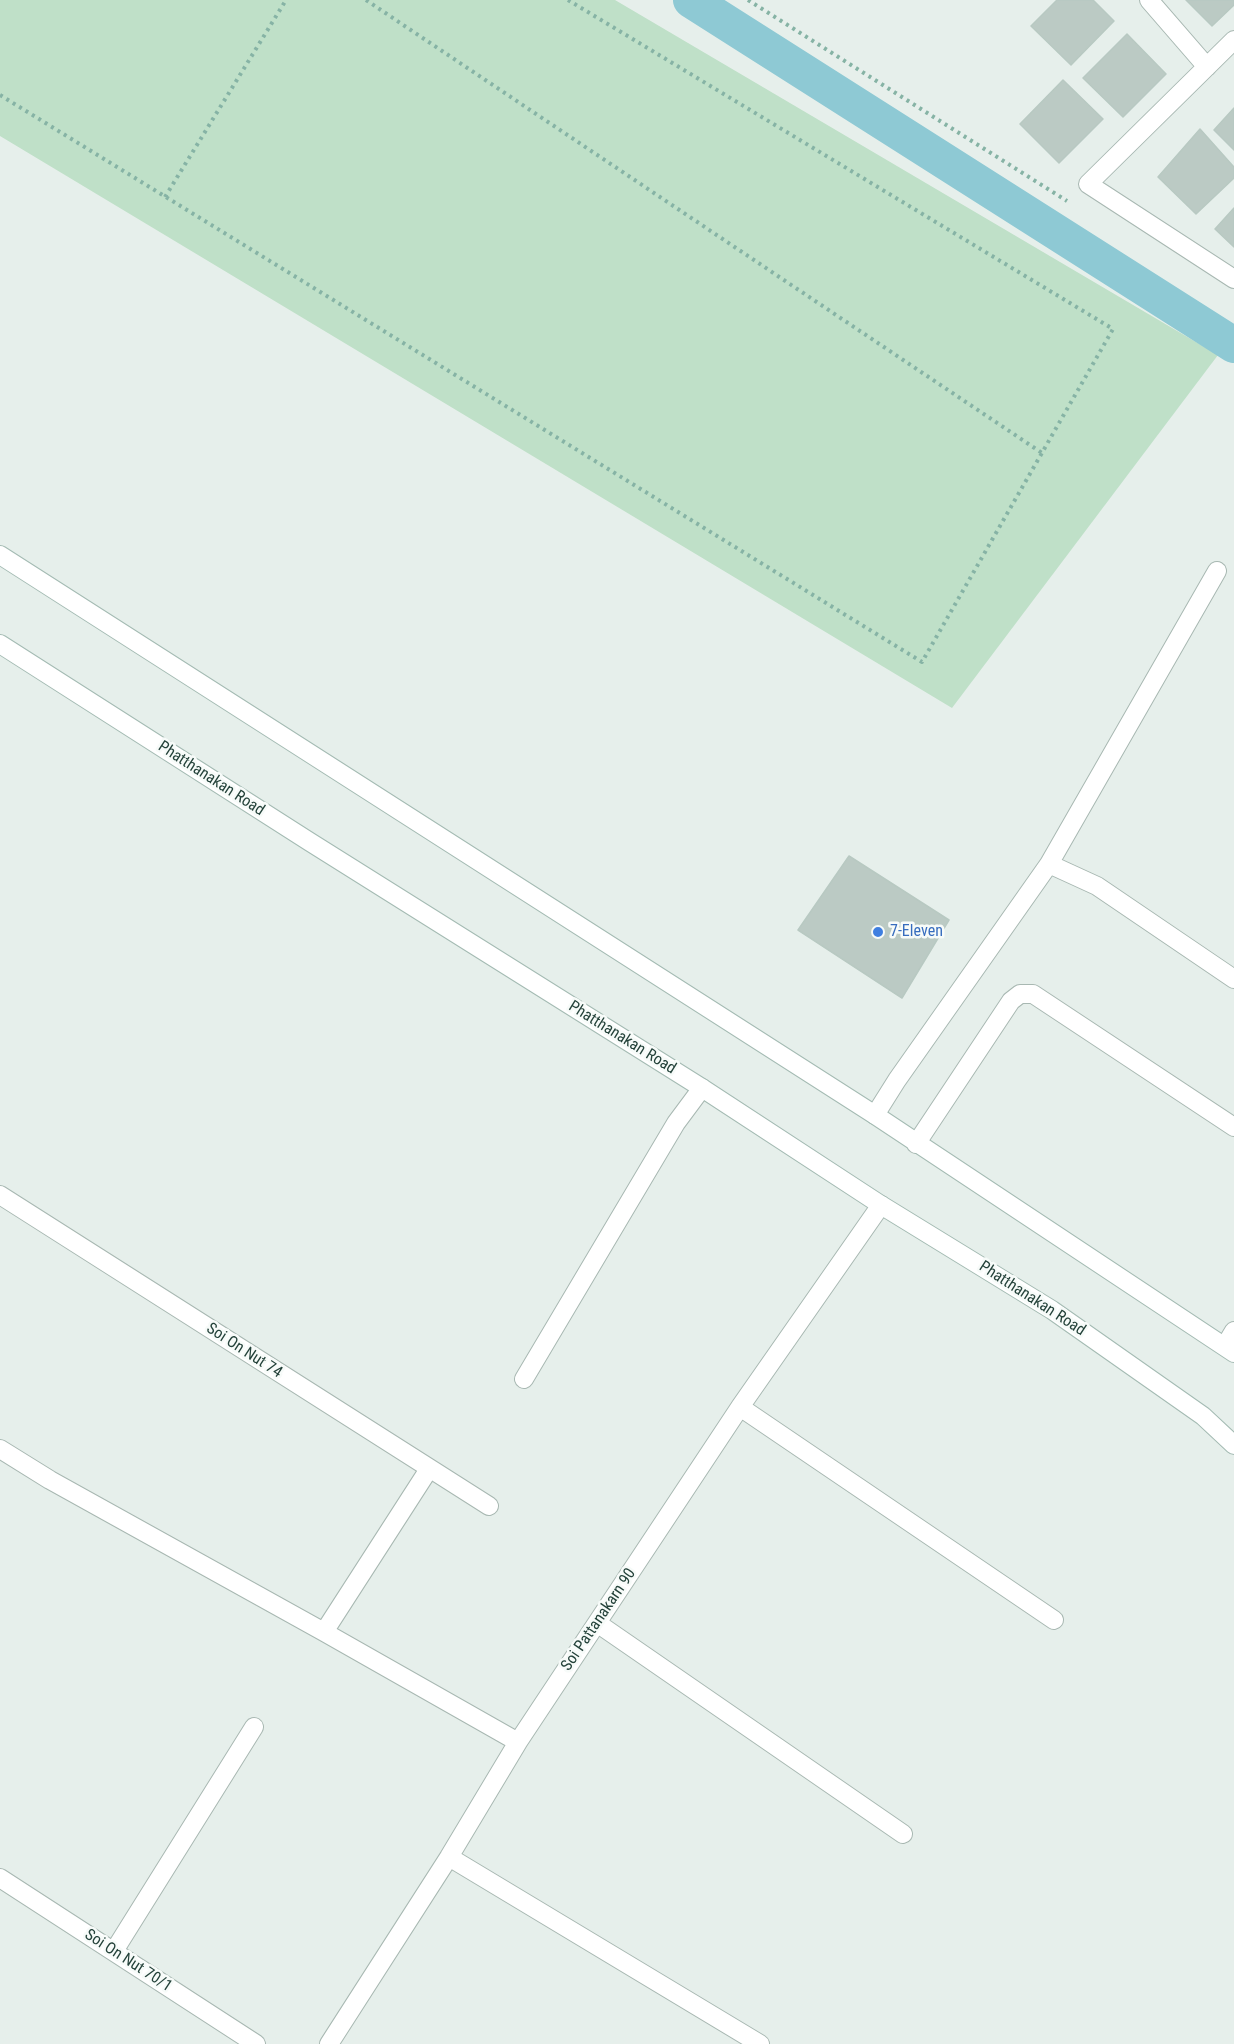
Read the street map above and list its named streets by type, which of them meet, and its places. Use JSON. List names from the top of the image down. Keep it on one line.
{"streets":{"street":["Phatthanakan Road","Soi On Nut 74","Soi Pattanakarn 90","Soi On Nut 70/1"]},"crossings":[["Phatthanakan Road","Soi Pattanakarn 90"]],"places":["7-Eleven"]}
